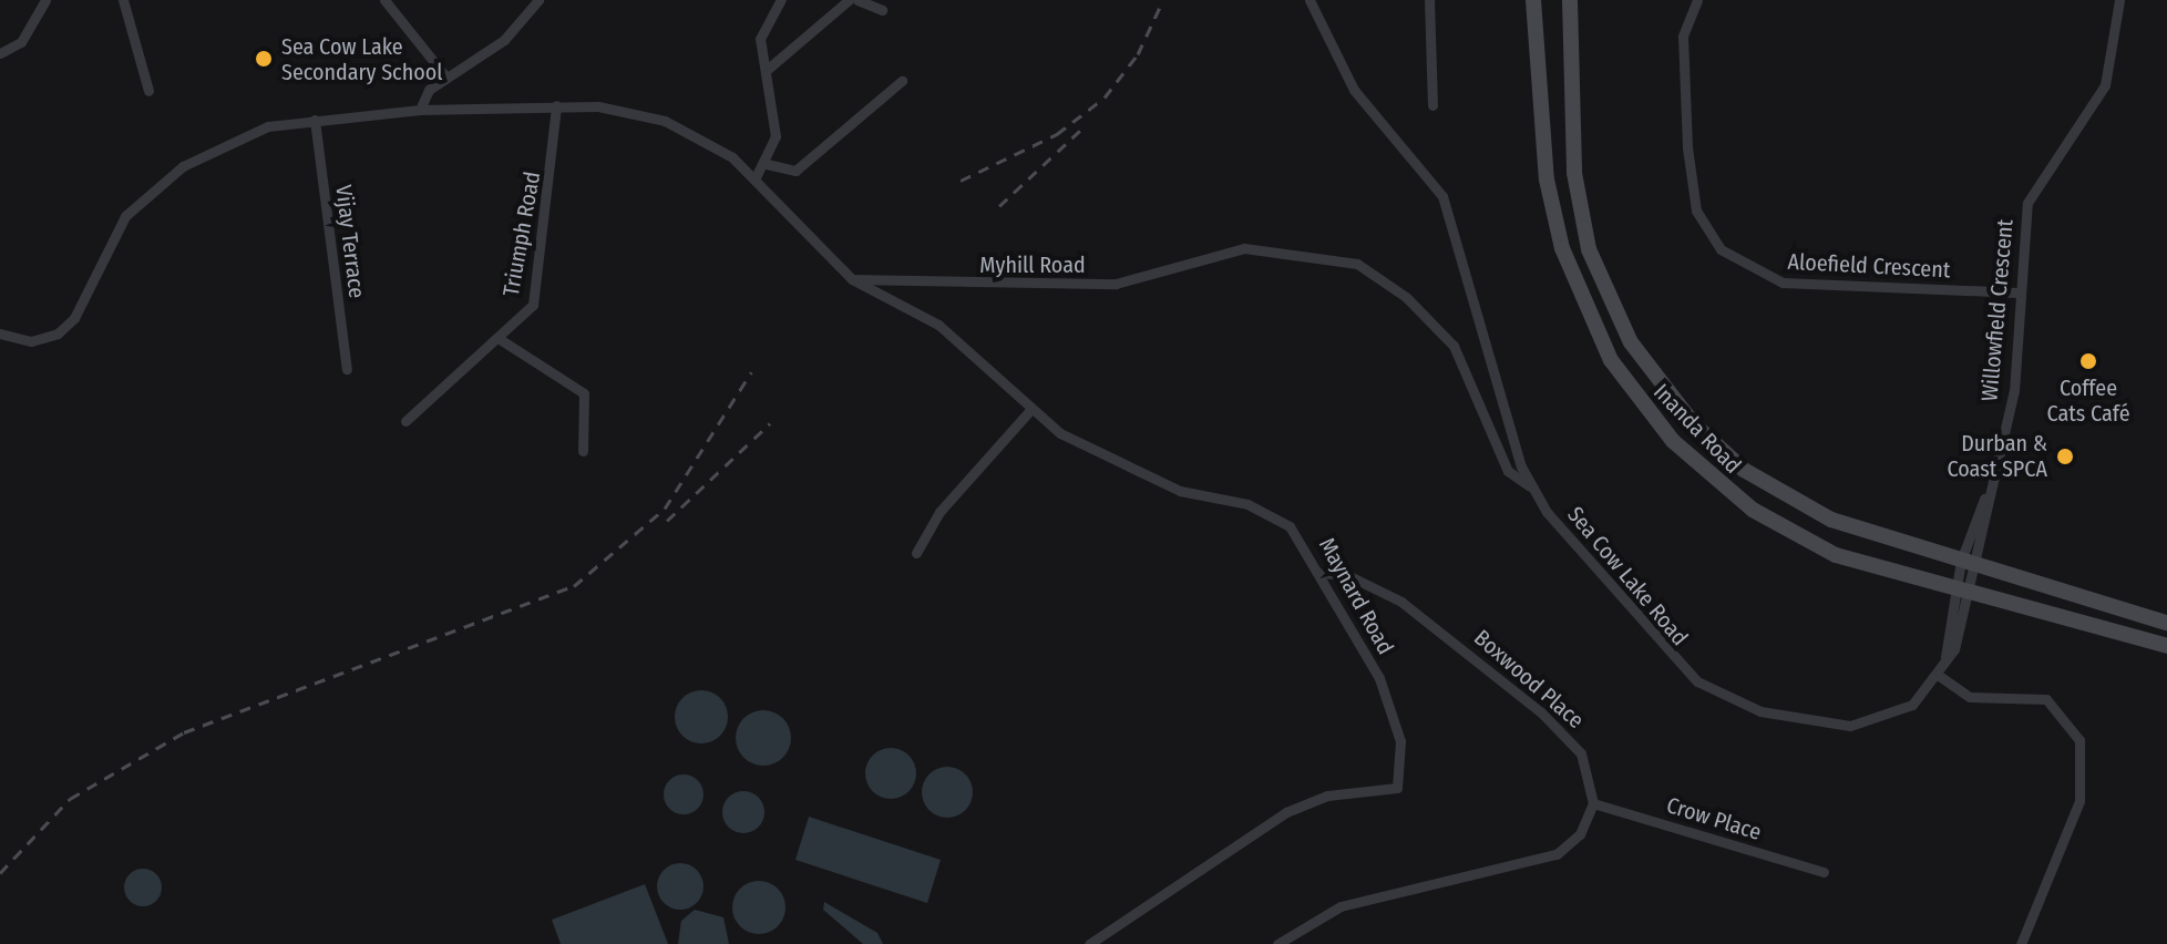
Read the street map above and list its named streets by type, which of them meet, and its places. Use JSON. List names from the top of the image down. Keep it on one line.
{"streets":{"main road":["Inanda Road"],"street":["Triumph Road","Vijay Terrace","Myhill Road","Aloefield Crescent","Willowfield Crescent","Sea Cow Lake Road","Maynard Road","Boxwood Place","Crow Place"]},"crossings":[["Myhill Road","Sea Cow Lake Road"],["Myhill Road","Maynard Road"],["Aloefield Crescent","Willowfield Crescent"],["Willowfield Crescent","Inanda Road"],["Willowfield Crescent","Sea Cow Lake Road"],["Maynard Road","Boxwood Place"],["Boxwood Place","Crow Place"]],"places":["Sea Cow Lake Secondary School","Coffee Cats Café","Durban & Coast SPCA"]}
